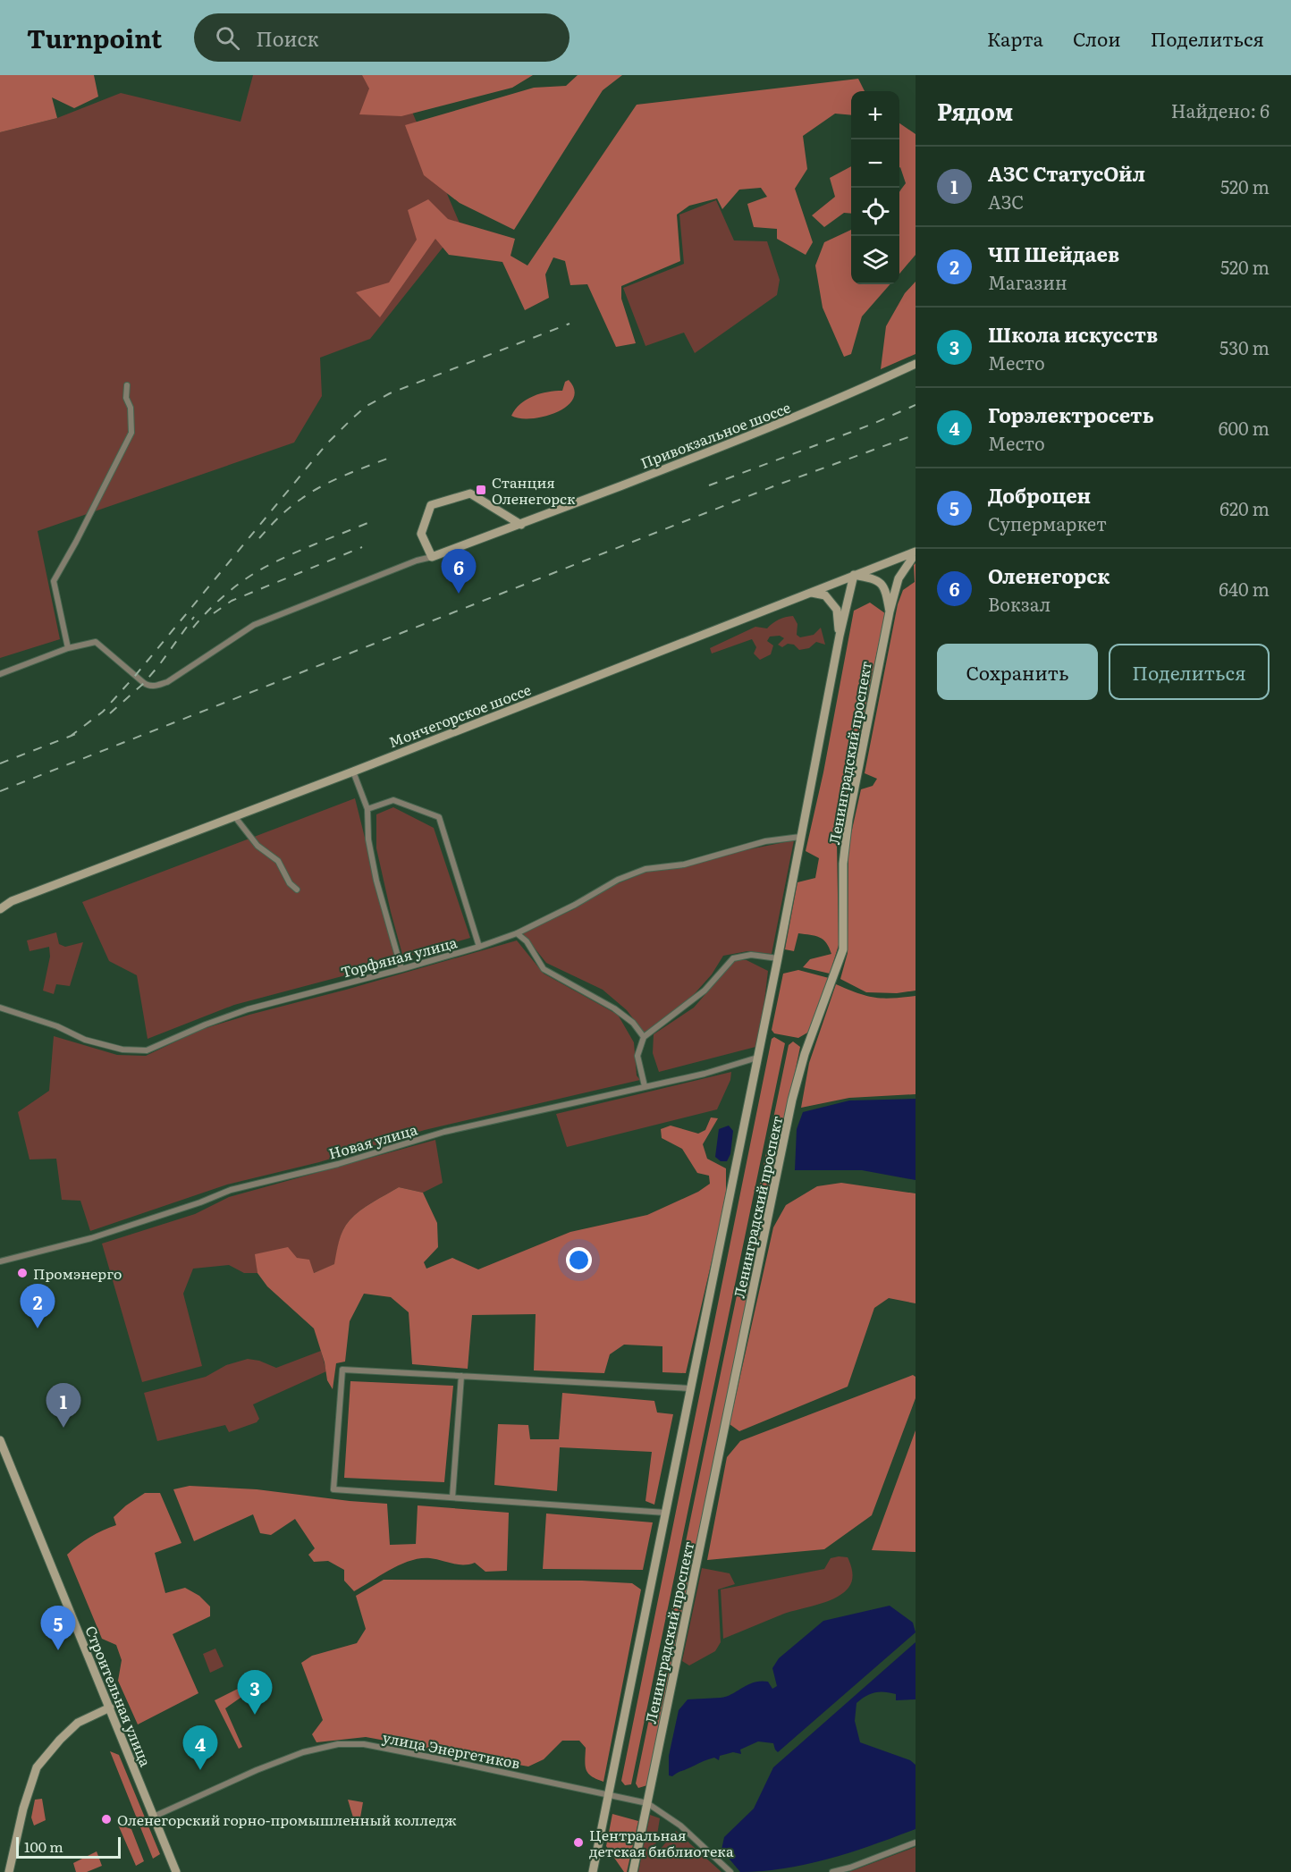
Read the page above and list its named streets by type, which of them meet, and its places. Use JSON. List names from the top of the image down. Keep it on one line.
{"streets":{"street":["Привокзальное шоссе","Мончегорское шоссе","Ленинградский проспект","Торфяная улица","Новая улица","Строительная улица","улица Энергетиков"]},"crossings":[["Мончегорское шоссе","Ленинградский проспект"],["Ленинградский проспект","Торфяная улица"],["Ленинградский проспект","Новая улица"],["Ленинградский проспект","улица Энергетиков"],["Строительная улица","улица Энергетиков"]],"places":{"transit":["Станция Оленегорск"],"other":["Промэнерго","Оленегорский горно-промышленный колледж","Центральная детская библиотека"]},"scale_bar":"100 m","page":{"header":"Turnpoint","search":"Поиск","nav":["Карта","Слои","Поделиться"],"heading":["Рядом","Найдено: 6"],"map_buttons":["+","−"],"list":[{"mark":"1","name":"АЗС СтатусОйл","note":"АЗС","value":"520 m"},{"mark":"2","name":"ЧП Шейдаев","note":"Магазин","value":"520 m"},{"mark":"3","name":"Школа искусств","note":"Место","value":"530 m"},{"mark":"4","name":"Горэлектросеть","note":"Место","value":"600 m"},{"mark":"5","name":"Доброцен","note":"Супермаркет","value":"620 m"},{"mark":"6","name":"Оленегорск","note":"Вокзал","value":"640 m"}],"pins":["6","2","1","5","3","4"],"buttons":["Сохранить","Поделиться"],"scale":"100 m"}}
